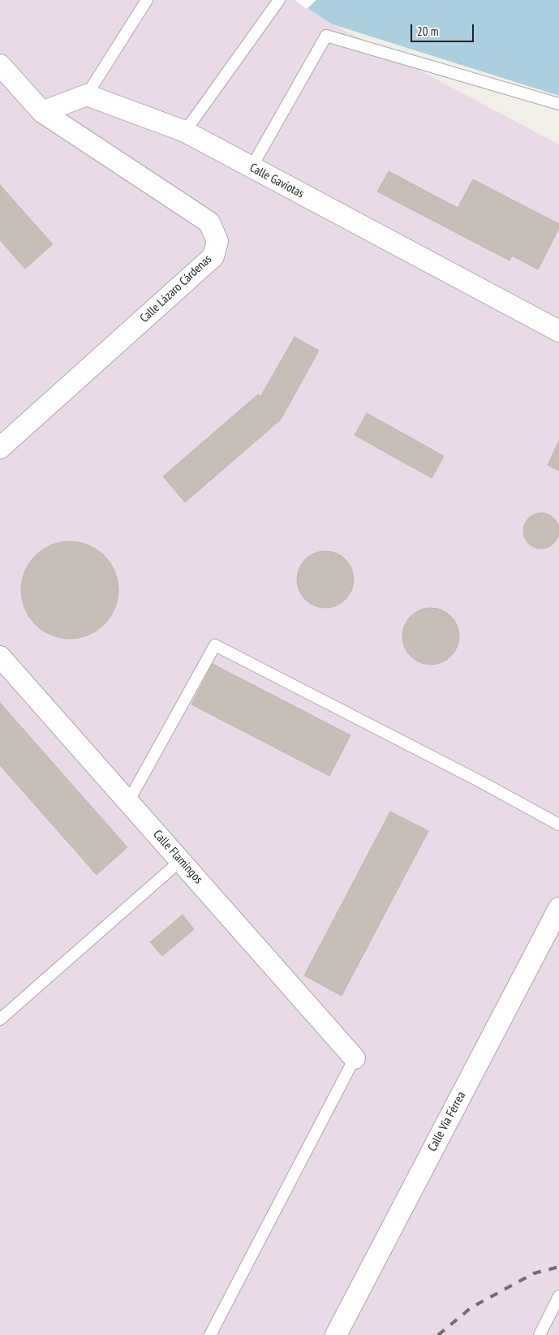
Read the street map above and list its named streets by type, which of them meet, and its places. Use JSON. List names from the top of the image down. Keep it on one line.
{"streets":{"street":["Calle Gaviotas","Calle Lázaro Cárdenas","Calle Flamingos","Calle Vía Férrea"]},"scale_bar":"20 m"}
